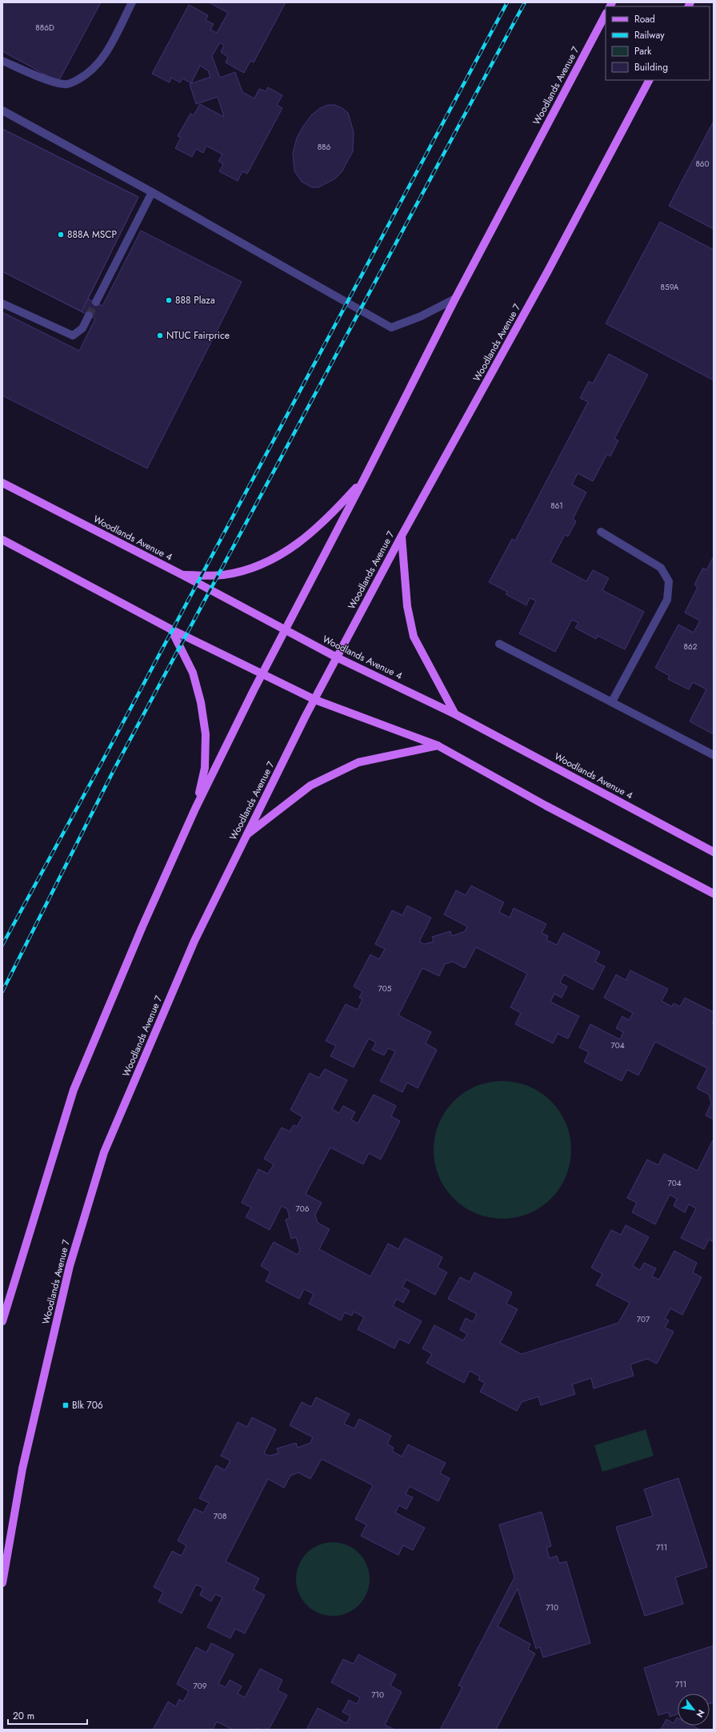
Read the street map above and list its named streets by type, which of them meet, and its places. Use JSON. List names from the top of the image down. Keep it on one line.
{"streets":{"main road":["Woodlands Avenue 7","Woodlands Avenue 4"]},"crossings":[["Woodlands Avenue 7","Woodlands Avenue 4"]],"places":{"other":["888A MSCP","888 Plaza","NTUC Fairprice"],"transit":["Blk 706"]},"house_numbers":["886D","886","860","859A","861","862","705","704","704","706","707","708","711","710","711","709","710"],"legend":["Road","Railway","Park","Building"],"scale_bar":"20 m","north":"bottom right"}
